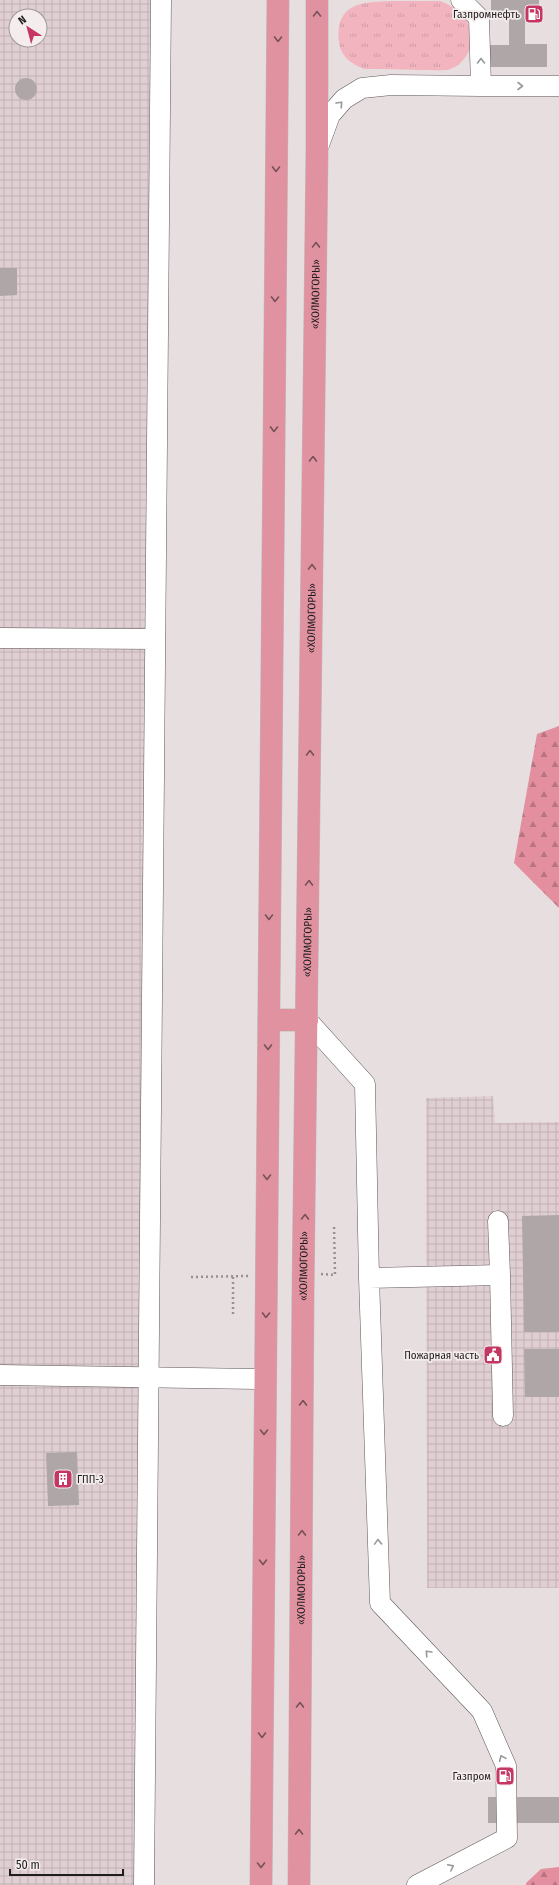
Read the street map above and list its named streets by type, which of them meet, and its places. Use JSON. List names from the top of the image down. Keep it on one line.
{"streets":{"highway":["«ХОЛМОГОРЫ»"]},"places":{"fuel station":["Газпромнефть","Газпром"],"public building":["Пожарная часть"],"building":["ГПП-3"]},"scale_bar":"50 m","north":"top left"}
